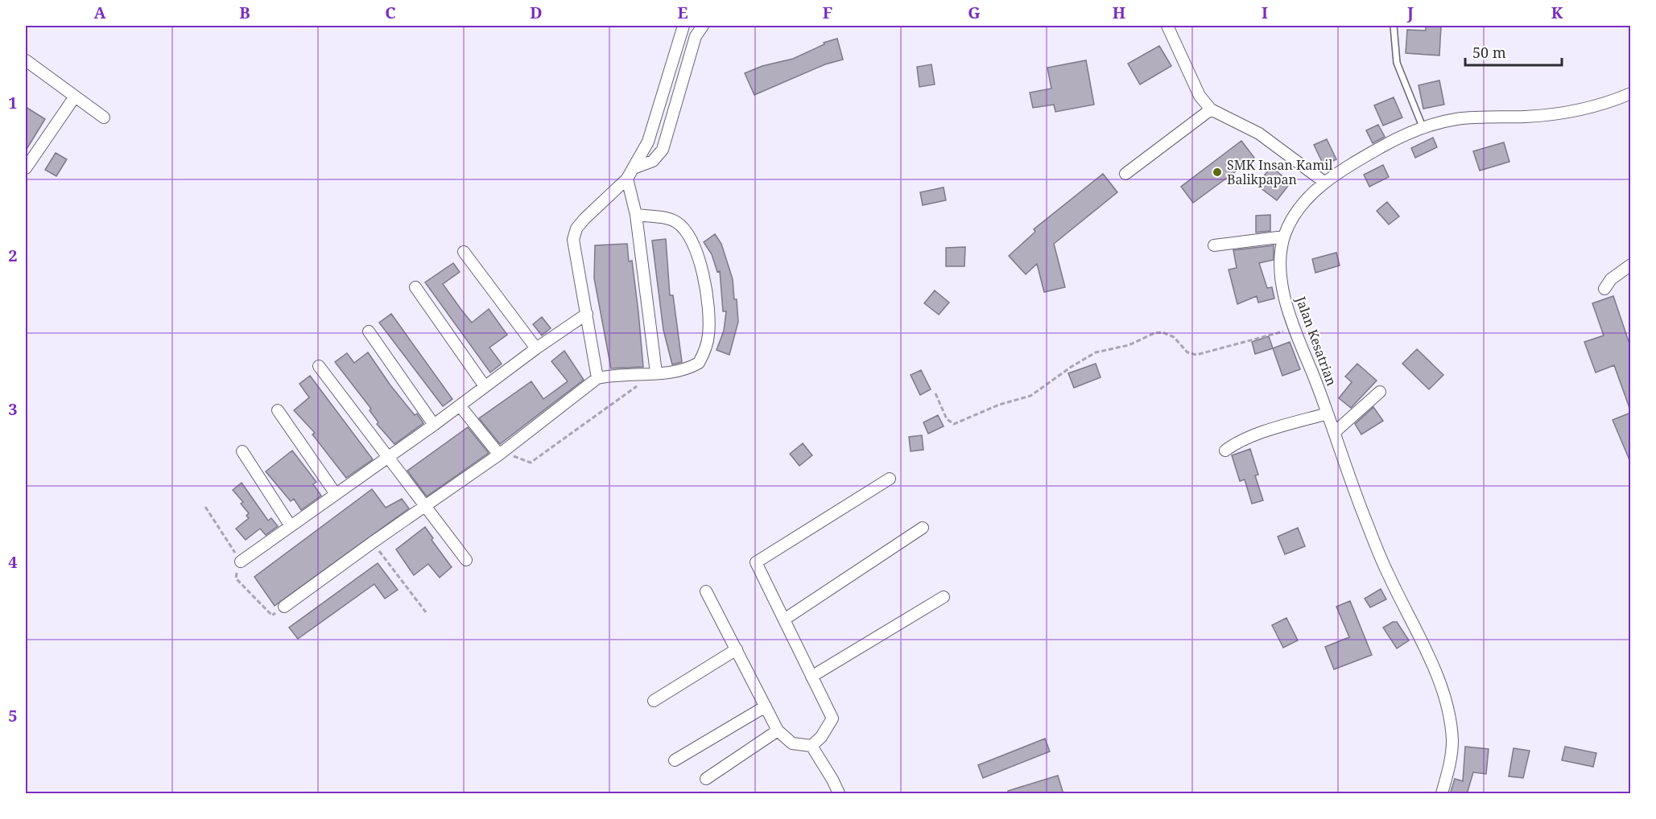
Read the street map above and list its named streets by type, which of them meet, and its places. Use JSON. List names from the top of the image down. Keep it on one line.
{"streets":{"street":["Jalan Kesatrian"]},"places":["SMK Insan Kamil Balikpapan"],"scale_bar":"50 m","grid":{"columns":["A","B","C","D","E","F","G","H","I","J","K"],"rows":["1","2","3","4","5"]}}
